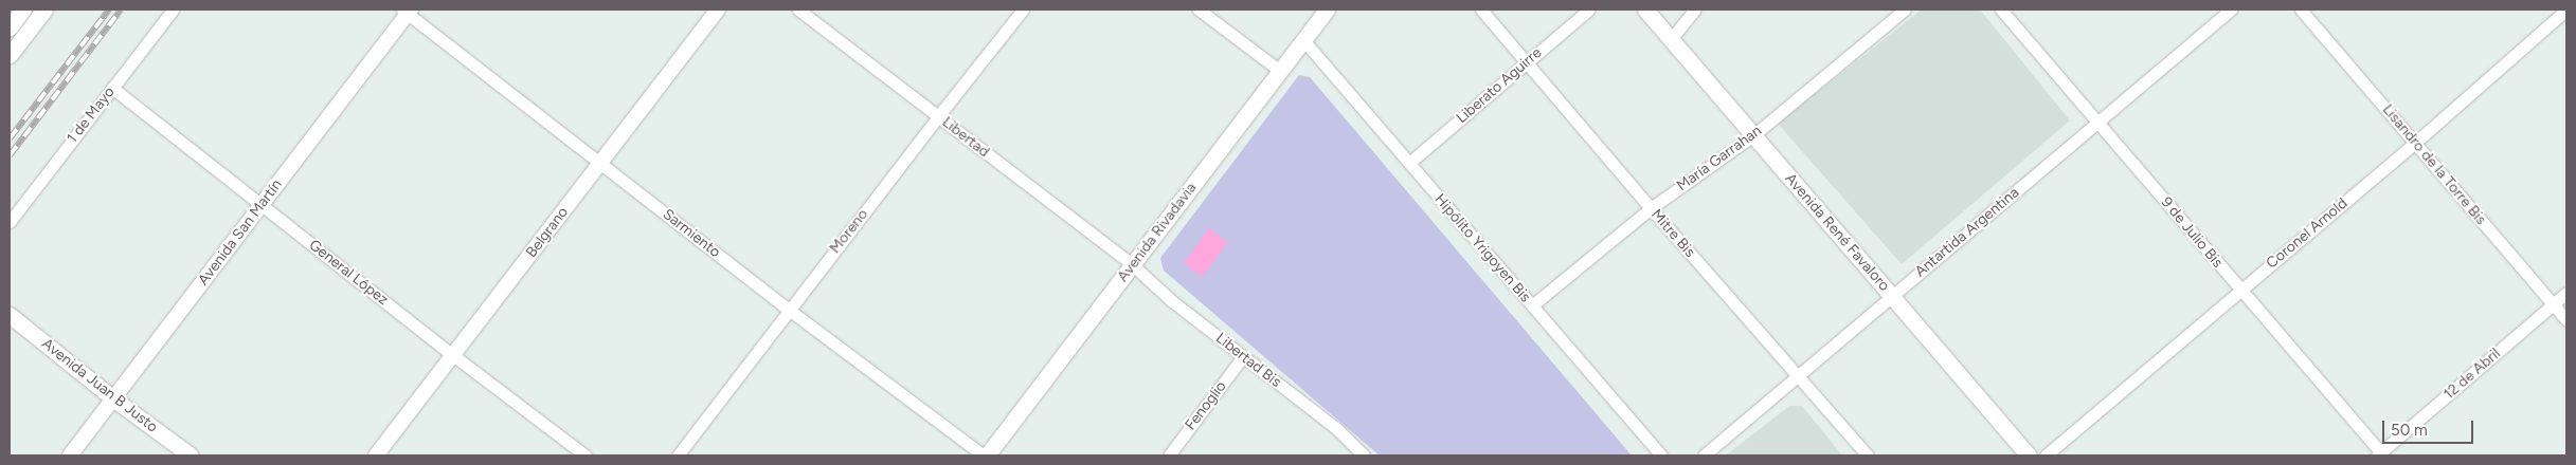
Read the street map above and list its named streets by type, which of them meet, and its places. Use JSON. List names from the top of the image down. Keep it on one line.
{"streets":{"main road":["Avenida Rivadavia","Avenida René Favaloro","Avenida Juan B Justo"],"street":["Liberato Aguirre","1 de Mayo","Libertad","María Garrahan","Lisandro de la Torre Bis","Moreno","Avenida San Martín","Belgrano","Antartida Argentina","9 de Julio Bis","Sarmiento","Mitre Bis","Coronel Arnold","Hipólito Yrigoyen Bis","General López","Libertad Bis","12 de Abril","Fenoglio"]},"crossings":[["Liberato Aguirre","Mitre Bis"],["Liberato Aguirre","Hipólito Yrigoyen Bis"],["1 de Mayo","General López"],["Libertad","Moreno"],["Libertad","Avenida Rivadavia"],["Libertad","Libertad Bis"],["María Garrahan","Avenida René Favaloro"],["María Garrahan","Mitre Bis"],["María Garrahan","Hipólito Yrigoyen Bis"],["Lisandro de la Torre Bis","Coronel Arnold"],["Lisandro de la Torre Bis","12 de Abril"],["Moreno","Sarmiento"],["Avenida San Martín","Sarmiento"],["Avenida San Martín","General López"],["Avenida San Martín","Avenida Juan B Justo"],["Belgrano","Sarmiento"],["Belgrano","General López"],["Avenida Rivadavia","Sarmiento"],["Avenida Rivadavia","Hipólito Yrigoyen Bis"],["Avenida Rivadavia","Libertad Bis"],["Avenida René Favaloro","Antartida Argentina"],["Antartida Argentina","9 de Julio Bis"],["Antartida Argentina","Mitre Bis"],["9 de Julio Bis","Coronel Arnold"],["9 de Julio Bis","12 de Abril"],["Libertad Bis","Fenoglio"]],"scale_bar":"50 m"}
